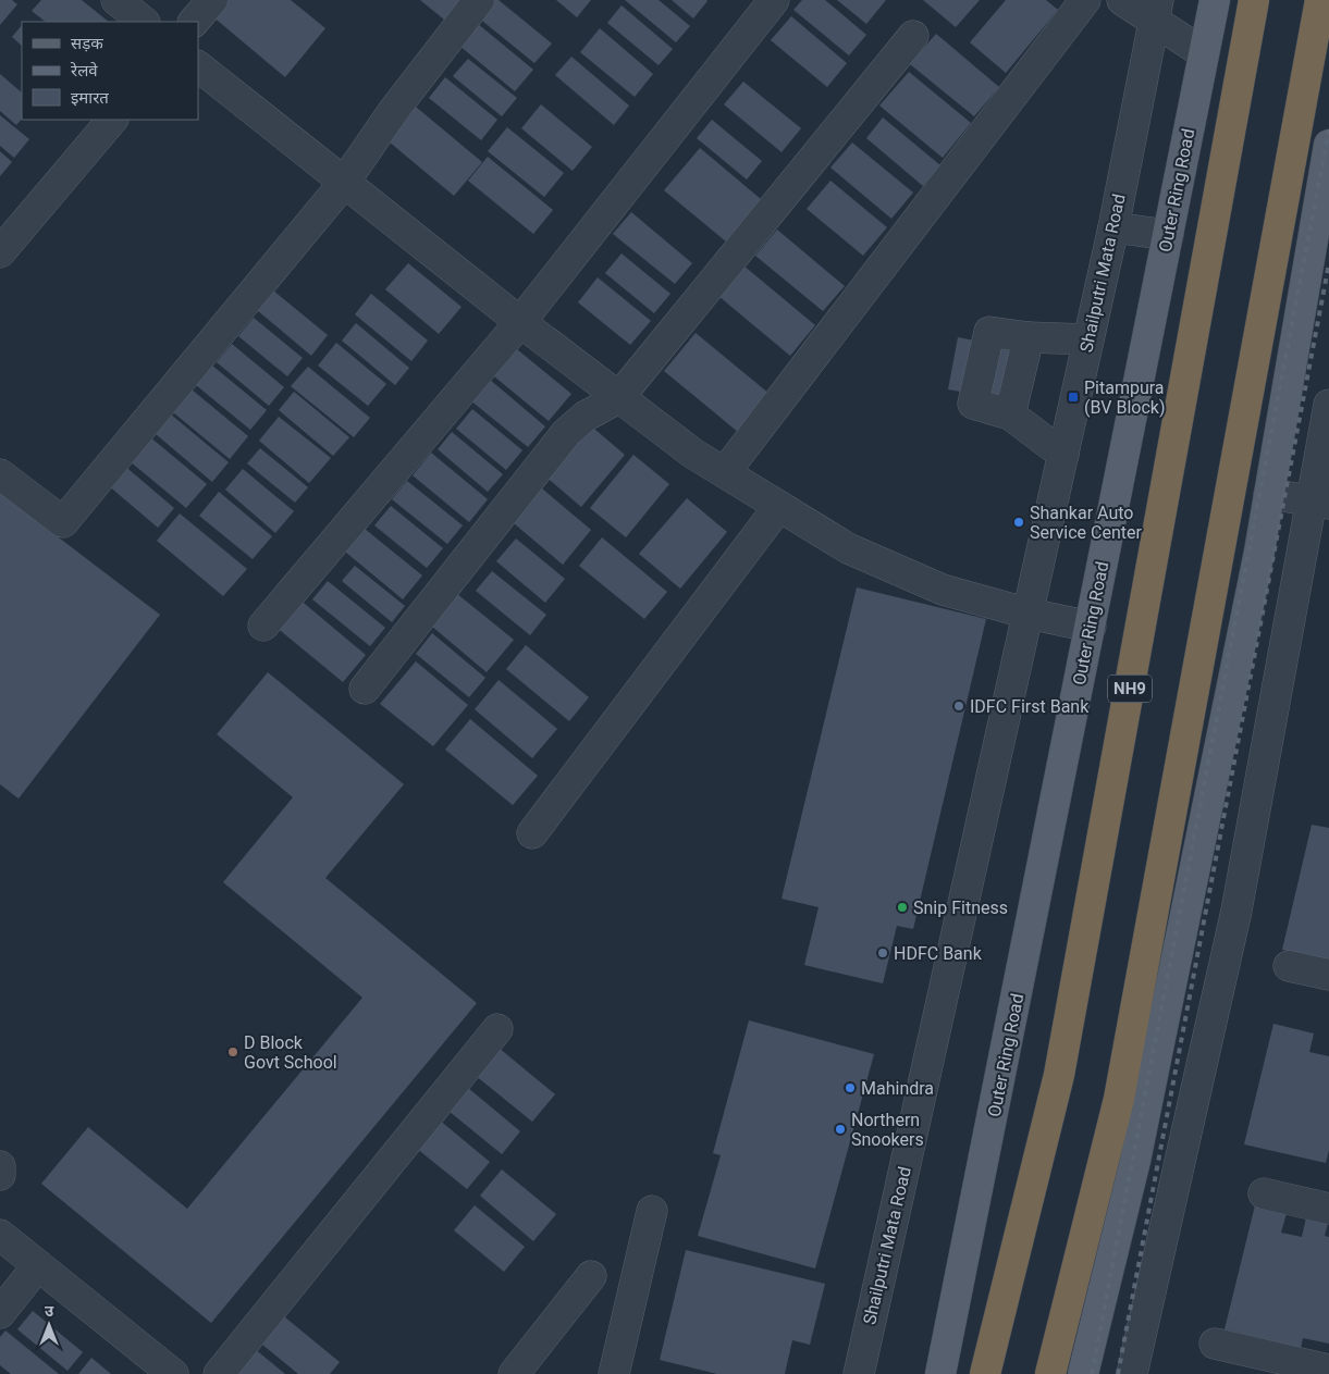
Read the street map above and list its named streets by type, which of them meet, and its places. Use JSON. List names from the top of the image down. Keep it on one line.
{"streets":{"highway":["NH9"],"main road":["Outer Ring Road"],"street":["Shailputri Mata Road"]},"places":{"transit":["Pitampura (BV Block)"],"other":["Shankar Auto Service Center","IDFC First Bank","Snip Fitness","HDFC Bank","D Block Govt School","Mahindra","Northern Snookers"]},"legend":["सड़क","रेलवे","इमारत"],"north":"top"}
